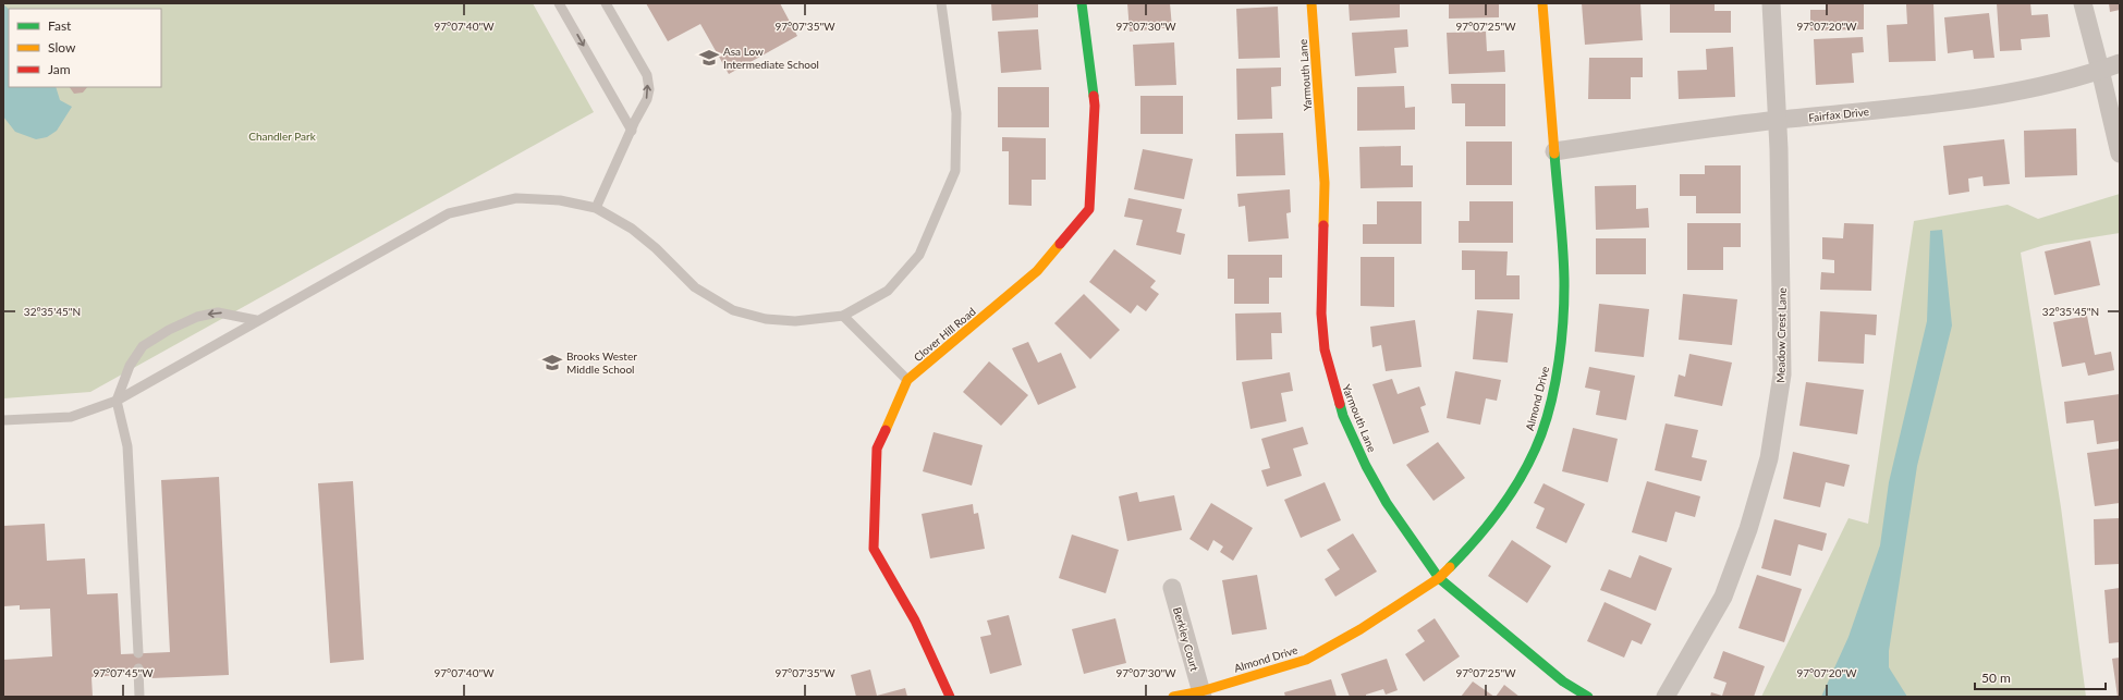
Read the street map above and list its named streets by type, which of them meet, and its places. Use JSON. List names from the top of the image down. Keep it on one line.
{"streets":{"street":["Yarmouth Lane","Fairfax Drive","Clover Hill Road","Meadow Crest Lane","Almond Drive","Berkley Court"]},"crossings":[["Yarmouth Lane","Almond Drive"],["Fairfax Drive","Meadow Crest Lane"],["Fairfax Drive","Almond Drive"],["Almond Drive","Berkley Court"]],"parks":["Chandler Park"],"places":{"school or university":["Asa Low Intermediate School","Brooks Wester Middle School"]},"legend":["Fast","Slow","Jam"],"scale_bar":"50 m","coordinates":["97°07'40\"W","97°07'35\"W","97°07'30\"W","97°07'25\"W","97°07'20\"W","32°35'45\"N","97°07'45\"W"]}
